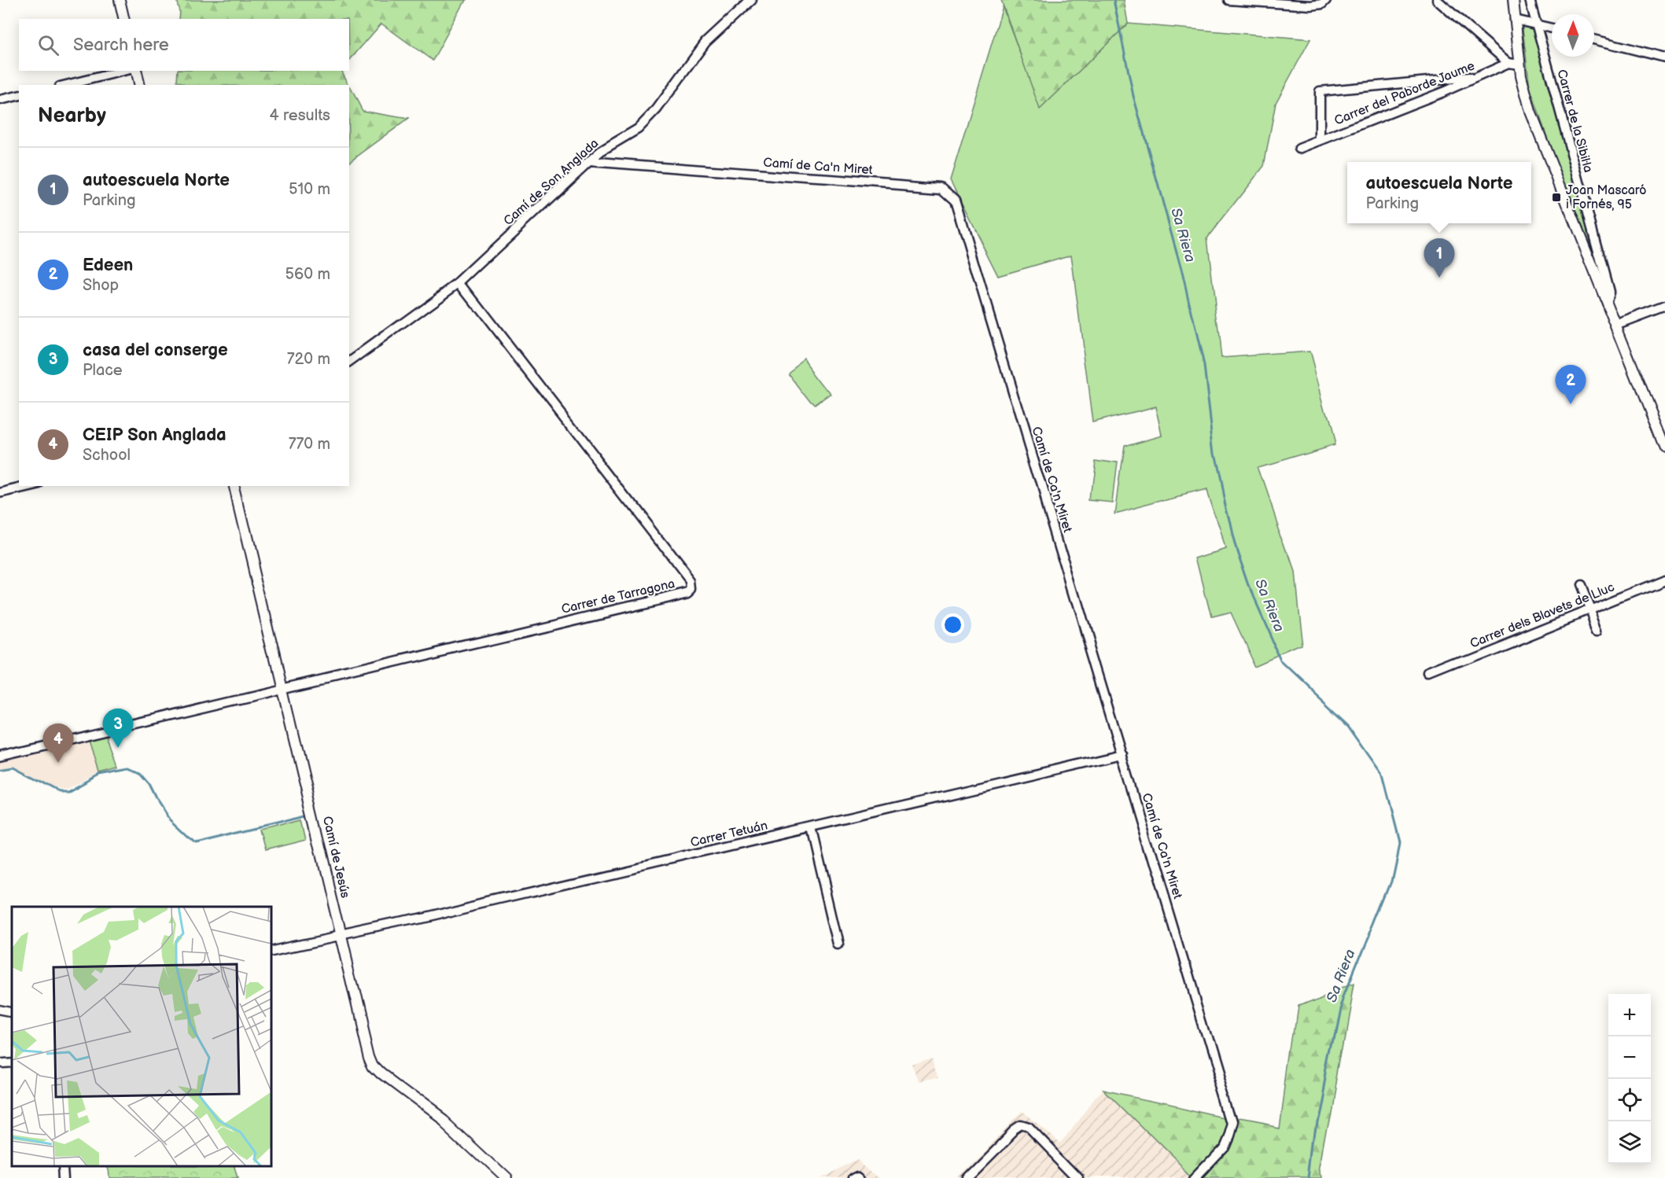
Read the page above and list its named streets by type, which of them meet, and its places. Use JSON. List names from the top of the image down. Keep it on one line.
{"streets":{"street":["Carrer del Paborde Jaume","Carrer de la Sibil·la","Camí de Ca'n Miret","Camí de Son Anglada","Carrer de Tarragona","Carrer dels Blavets de Lluc","Carrer Tetuán","Camí de Jesús"]},"crossings":[["Camí de Ca'n Miret","Camí de Son Anglada"],["Camí de Ca'n Miret","Carrer Tetuán"],["Camí de Son Anglada","Carrer de Tarragona"],["Carrer de Tarragona","Camí de Jesús"],["Carrer Tetuán","Camí de Jesús"]],"water":["Sa Riera"],"places":{"transit":["Joan Mascaró i Fornés, 95"]},"north":"top","page":{"search":"Search here","heading":["Nearby","4 results"],"list":[{"mark":"1","name":"autoescuela Norte","note":"Parking","value":"510 m"},{"mark":"2","name":"Edeen","note":"Shop","value":"560 m"},{"mark":"3","name":"casa del conserge","note":"Place","value":"720 m"},{"mark":"4","name":"CEIP Son Anglada","note":"School","value":"770 m"}],"popup":["autoescuela Norte","Parking"],"pins":["1","2","3","4"],"map_buttons":["+","−"]}}
